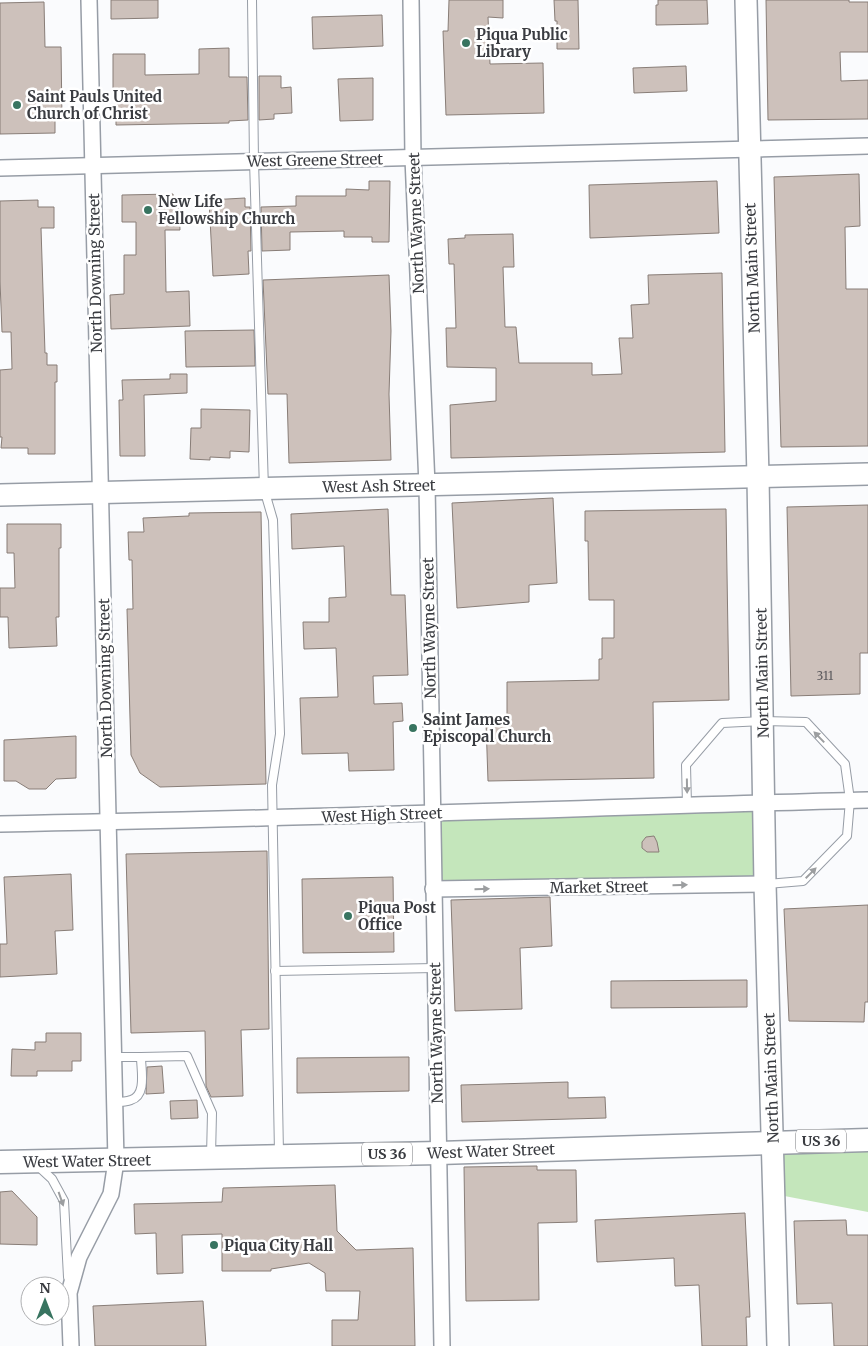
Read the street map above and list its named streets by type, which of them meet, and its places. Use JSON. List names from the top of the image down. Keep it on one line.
{"streets":{"main road":["US 36","West Water Street"],"street":["West Greene Street","North Wayne Street","North Main Street","North Downing Street","West Ash Street","West High Street","Market Street"]},"crossings":[["West Greene Street","North Wayne Street"],["West Greene Street","North Main Street"],["West Greene Street","North Downing Street"],["North Wayne Street","West Ash Street"],["North Wayne Street","West High Street"],["North Wayne Street","Market Street"],["North Wayne Street","West Water Street"],["North Main Street","West Ash Street"],["North Main Street","West High Street"],["North Main Street","Market Street"],["North Main Street","US 36"],["North Main Street","West Water Street"],["North Downing Street","West Ash Street"],["North Downing Street","West High Street"],["North Downing Street","West Water Street"],["US 36","West Water Street"]],"one_way":["Market Street"],"places":["Piqua Public Library","Saint Pauls United Church of Christ","New Life Fellowship Church","Saint James Episcopal Church","Piqua Post Office","Piqua City Hall"],"house_numbers":["311"],"north":"top"}
